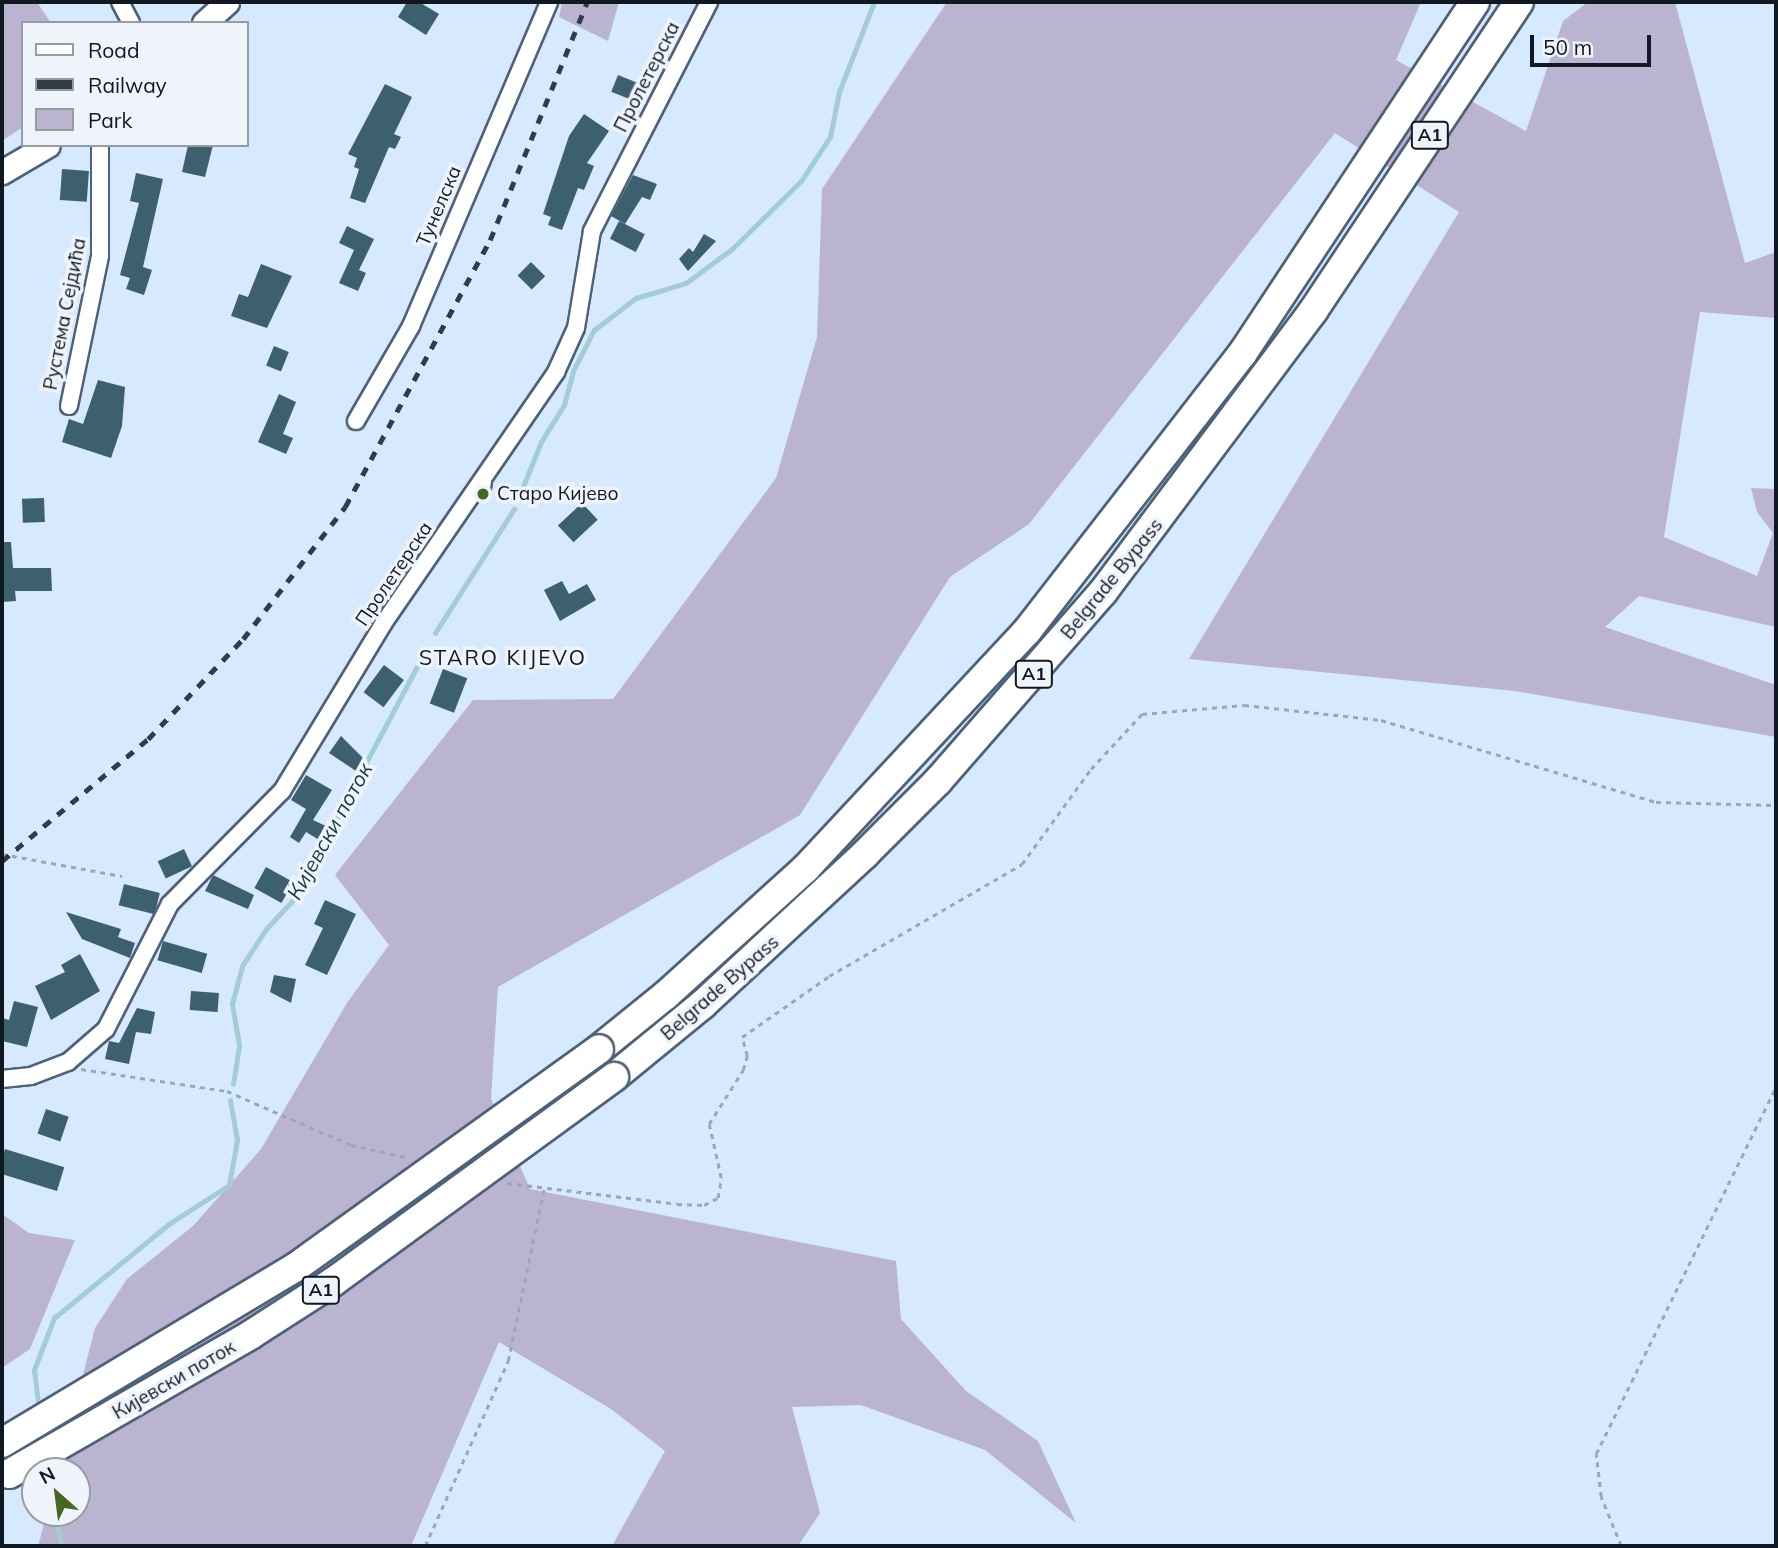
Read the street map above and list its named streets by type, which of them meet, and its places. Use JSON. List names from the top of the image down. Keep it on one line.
{"streets":{"highway":["A1","Belgrade Bypass","Кијевски поток"],"street":["Пролетерска","Тунелска","Рустема Сејдића"]},"crossings":[["Belgrade Bypass","Кијевски поток"]],"districts":["STARO KIJEVO"],"water":["Кијевски поток"],"places":["Старо Кијево"],"legend":["Road","Railway","Park"],"scale_bar":"50 m","north":"top left"}
